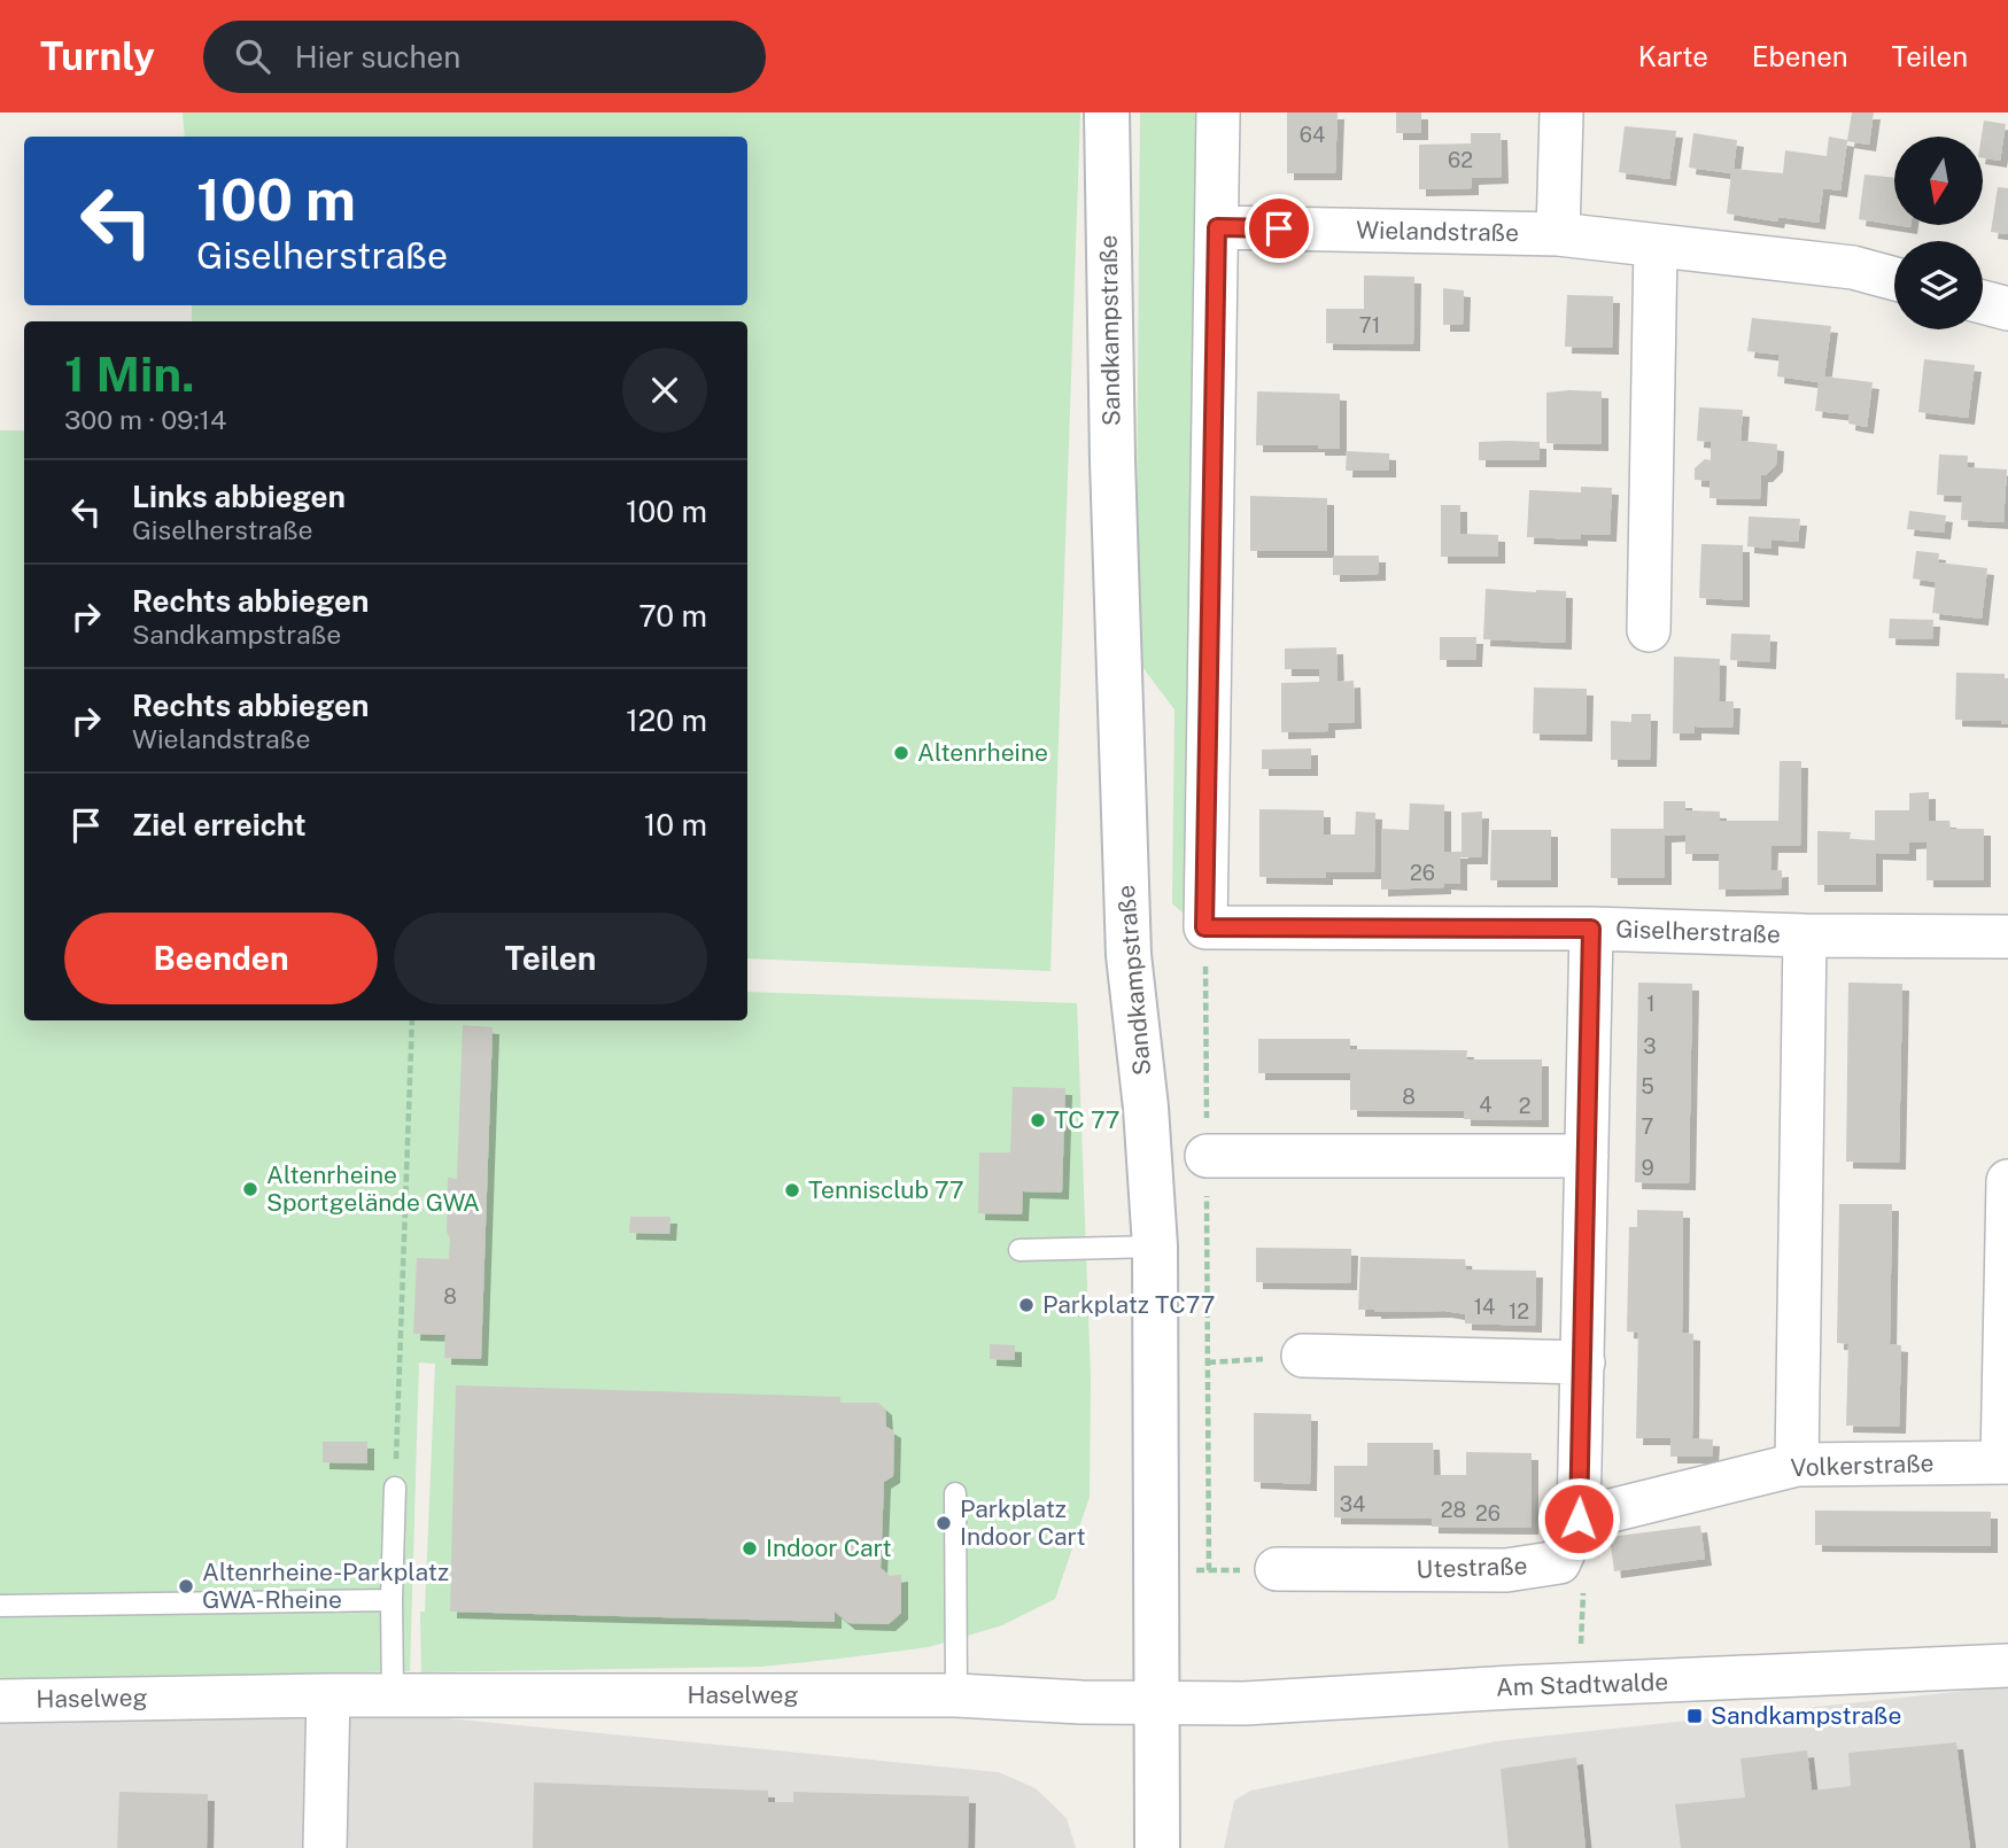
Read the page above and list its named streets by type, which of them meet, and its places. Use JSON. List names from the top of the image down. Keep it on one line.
{"streets":{"street":["Wielandstraße","Sandkampstraße","Giselherstraße","Volkerstraße","Utestraße","Am Stadtwalde","Haselweg"]},"crossings":[["Sandkampstraße","Am Stadtwalde"],["Sandkampstraße","Haselweg"],["Giselherstraße","Volkerstraße"],["Volkerstraße","Utestraße"],["Am Stadtwalde","Haselweg"]],"places":{"other":["Altenrheine","TC 77","Altenrheine Sportgelände GWA","Tennisclub 77","Parkplatz TC77","Parkplatz Indoor Cart","Indoor Cart","Altenrheine-Parkplatz GWA-Rheine"],"transit":["Sandkampstraße"]},"house_numbers":["64","62","71","26","1","3","5","8","4","2","7","9","8","14","12","34","28","26"],"north":"bottom","page":{"header":"Turnly","search":"Hier suchen","nav":["Karte","Ebenen","Teilen"],"turn":["100 m","Giselherstraße"],"heading":["1 Min.","300 m · 09:14"],"list":[{"name":"Links abbiegen","note":"Giselherstraße","value":"100 m"},{"name":"Rechts abbiegen","note":"Sandkampstraße","value":"70 m"},{"name":"Rechts abbiegen","note":"Wielandstraße","value":"120 m"},{"name":"Ziel erreicht","value":"10 m"}],"buttons":["Beenden","Teilen"]}}
